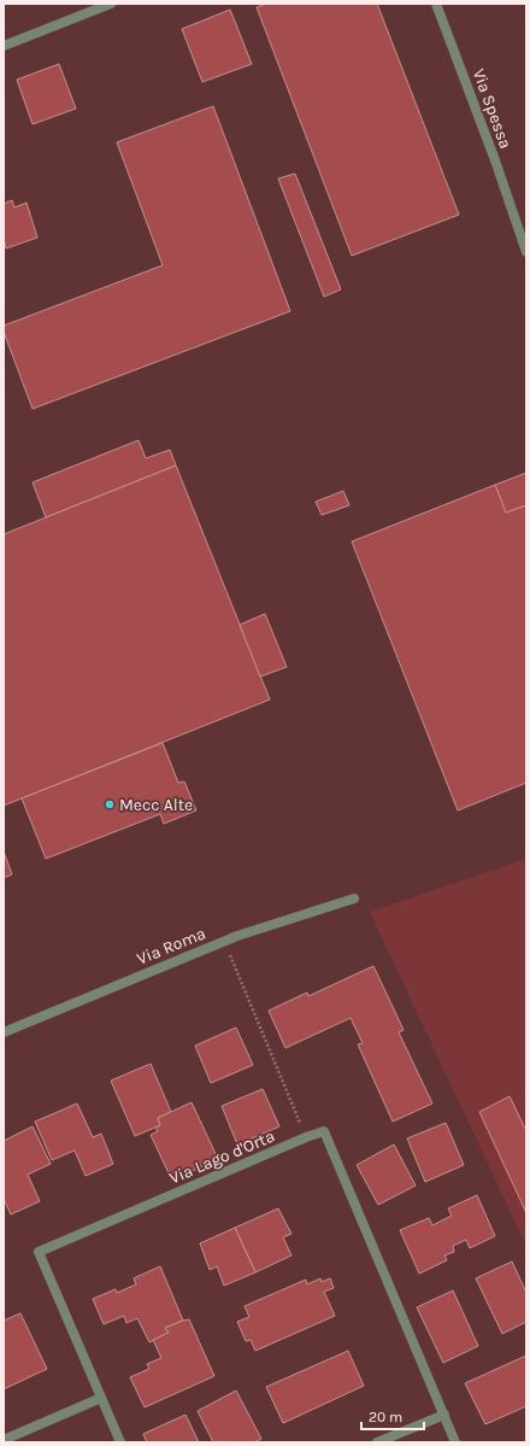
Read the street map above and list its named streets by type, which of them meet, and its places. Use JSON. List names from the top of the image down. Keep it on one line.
{"streets":{"street":["Via Spessa","Via Roma","Via Lago d'Orta"]},"places":["Mecc Alte"],"scale_bar":"20 m"}
